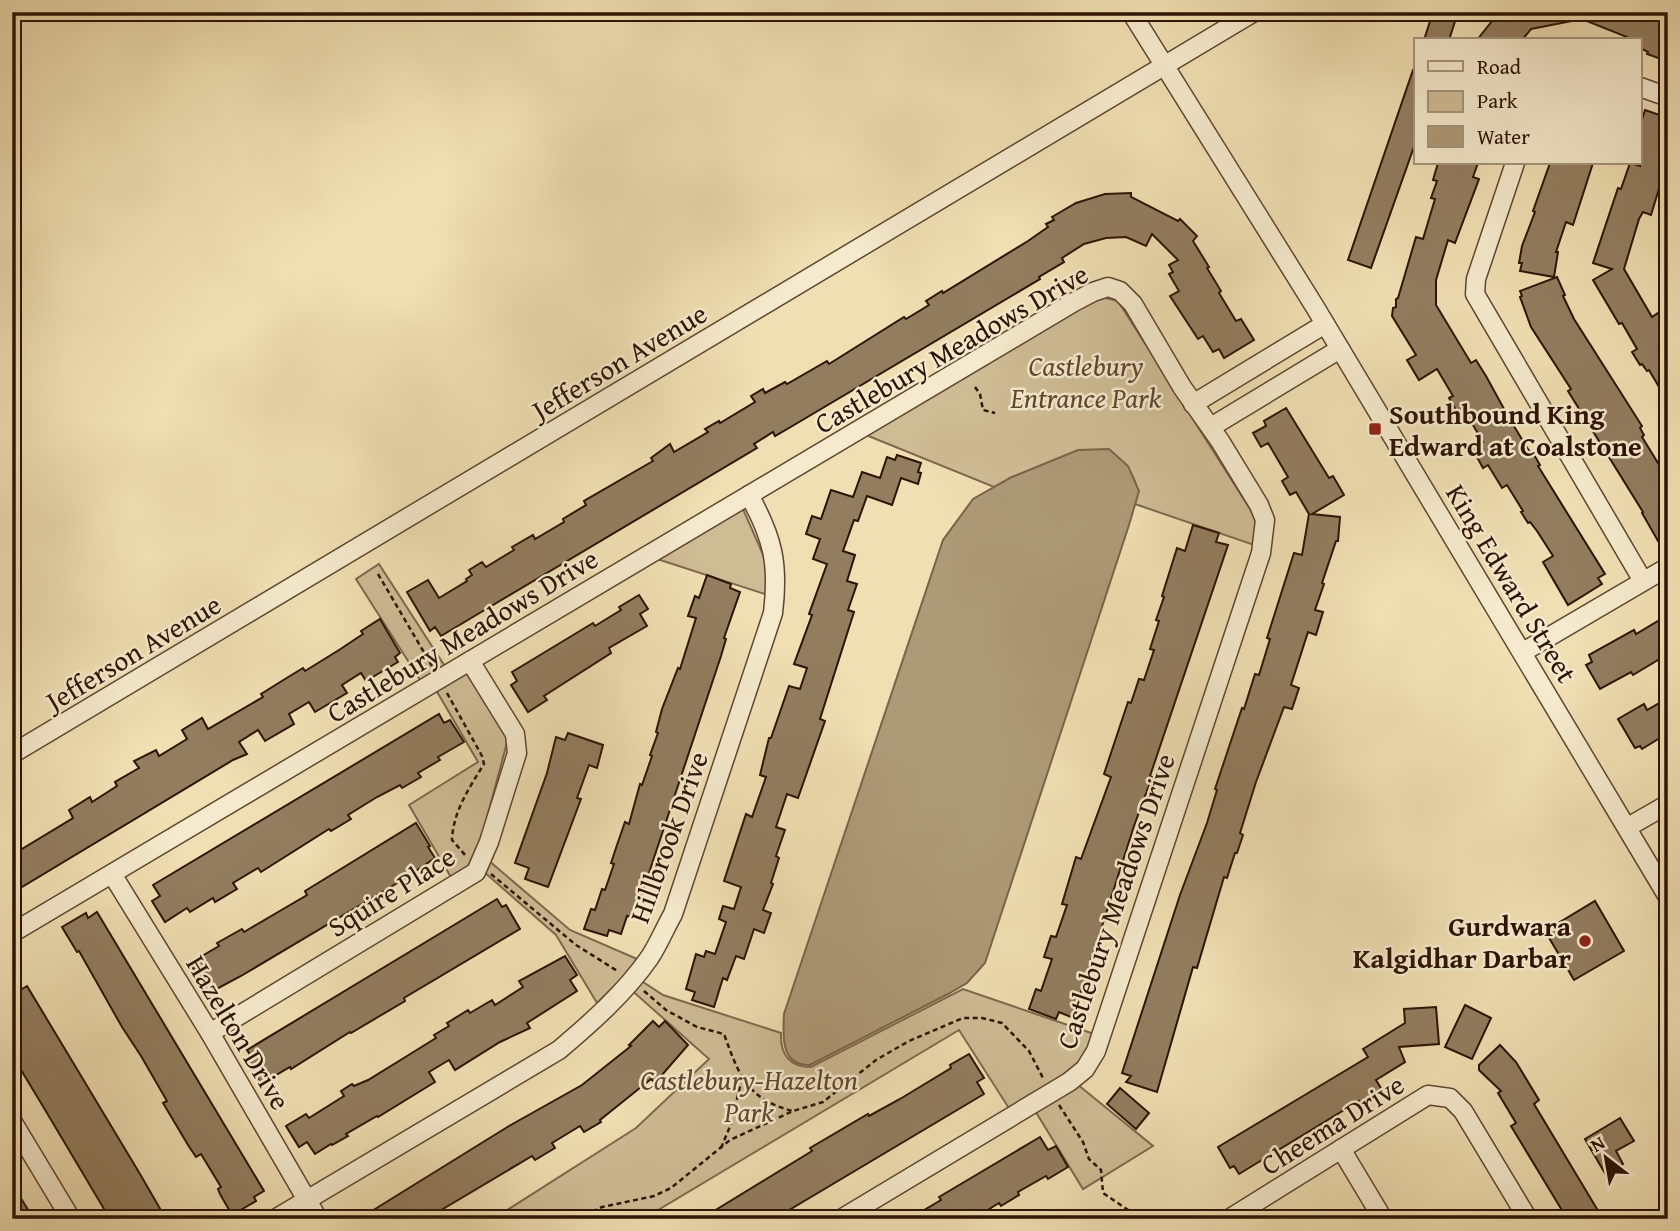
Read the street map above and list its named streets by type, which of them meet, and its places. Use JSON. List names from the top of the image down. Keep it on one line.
{"streets":{"street":["Castlebury Meadows Drive","Jefferson Avenue","King Edward Street","Hillbrook Drive","Squire Place","Hazelton Drive","Cheema Drive"]},"crossings":[["Castlebury Meadows Drive","Hillbrook Drive"],["Castlebury Meadows Drive","Squire Place"],["Castlebury Meadows Drive","Hazelton Drive"],["Jefferson Avenue","King Edward Street"],["Hillbrook Drive","Hazelton Drive"],["Squire Place","Hazelton Drive"]],"parks":["Castlebury Entrance Park","Castlebury-Hazelton Park"],"places":{"transit":["Southbound King Edward at Coalstone"],"other":["Gurdwara Kalgidhar Darbar"]},"legend":["Road","Park","Water"],"north":"top left"}
